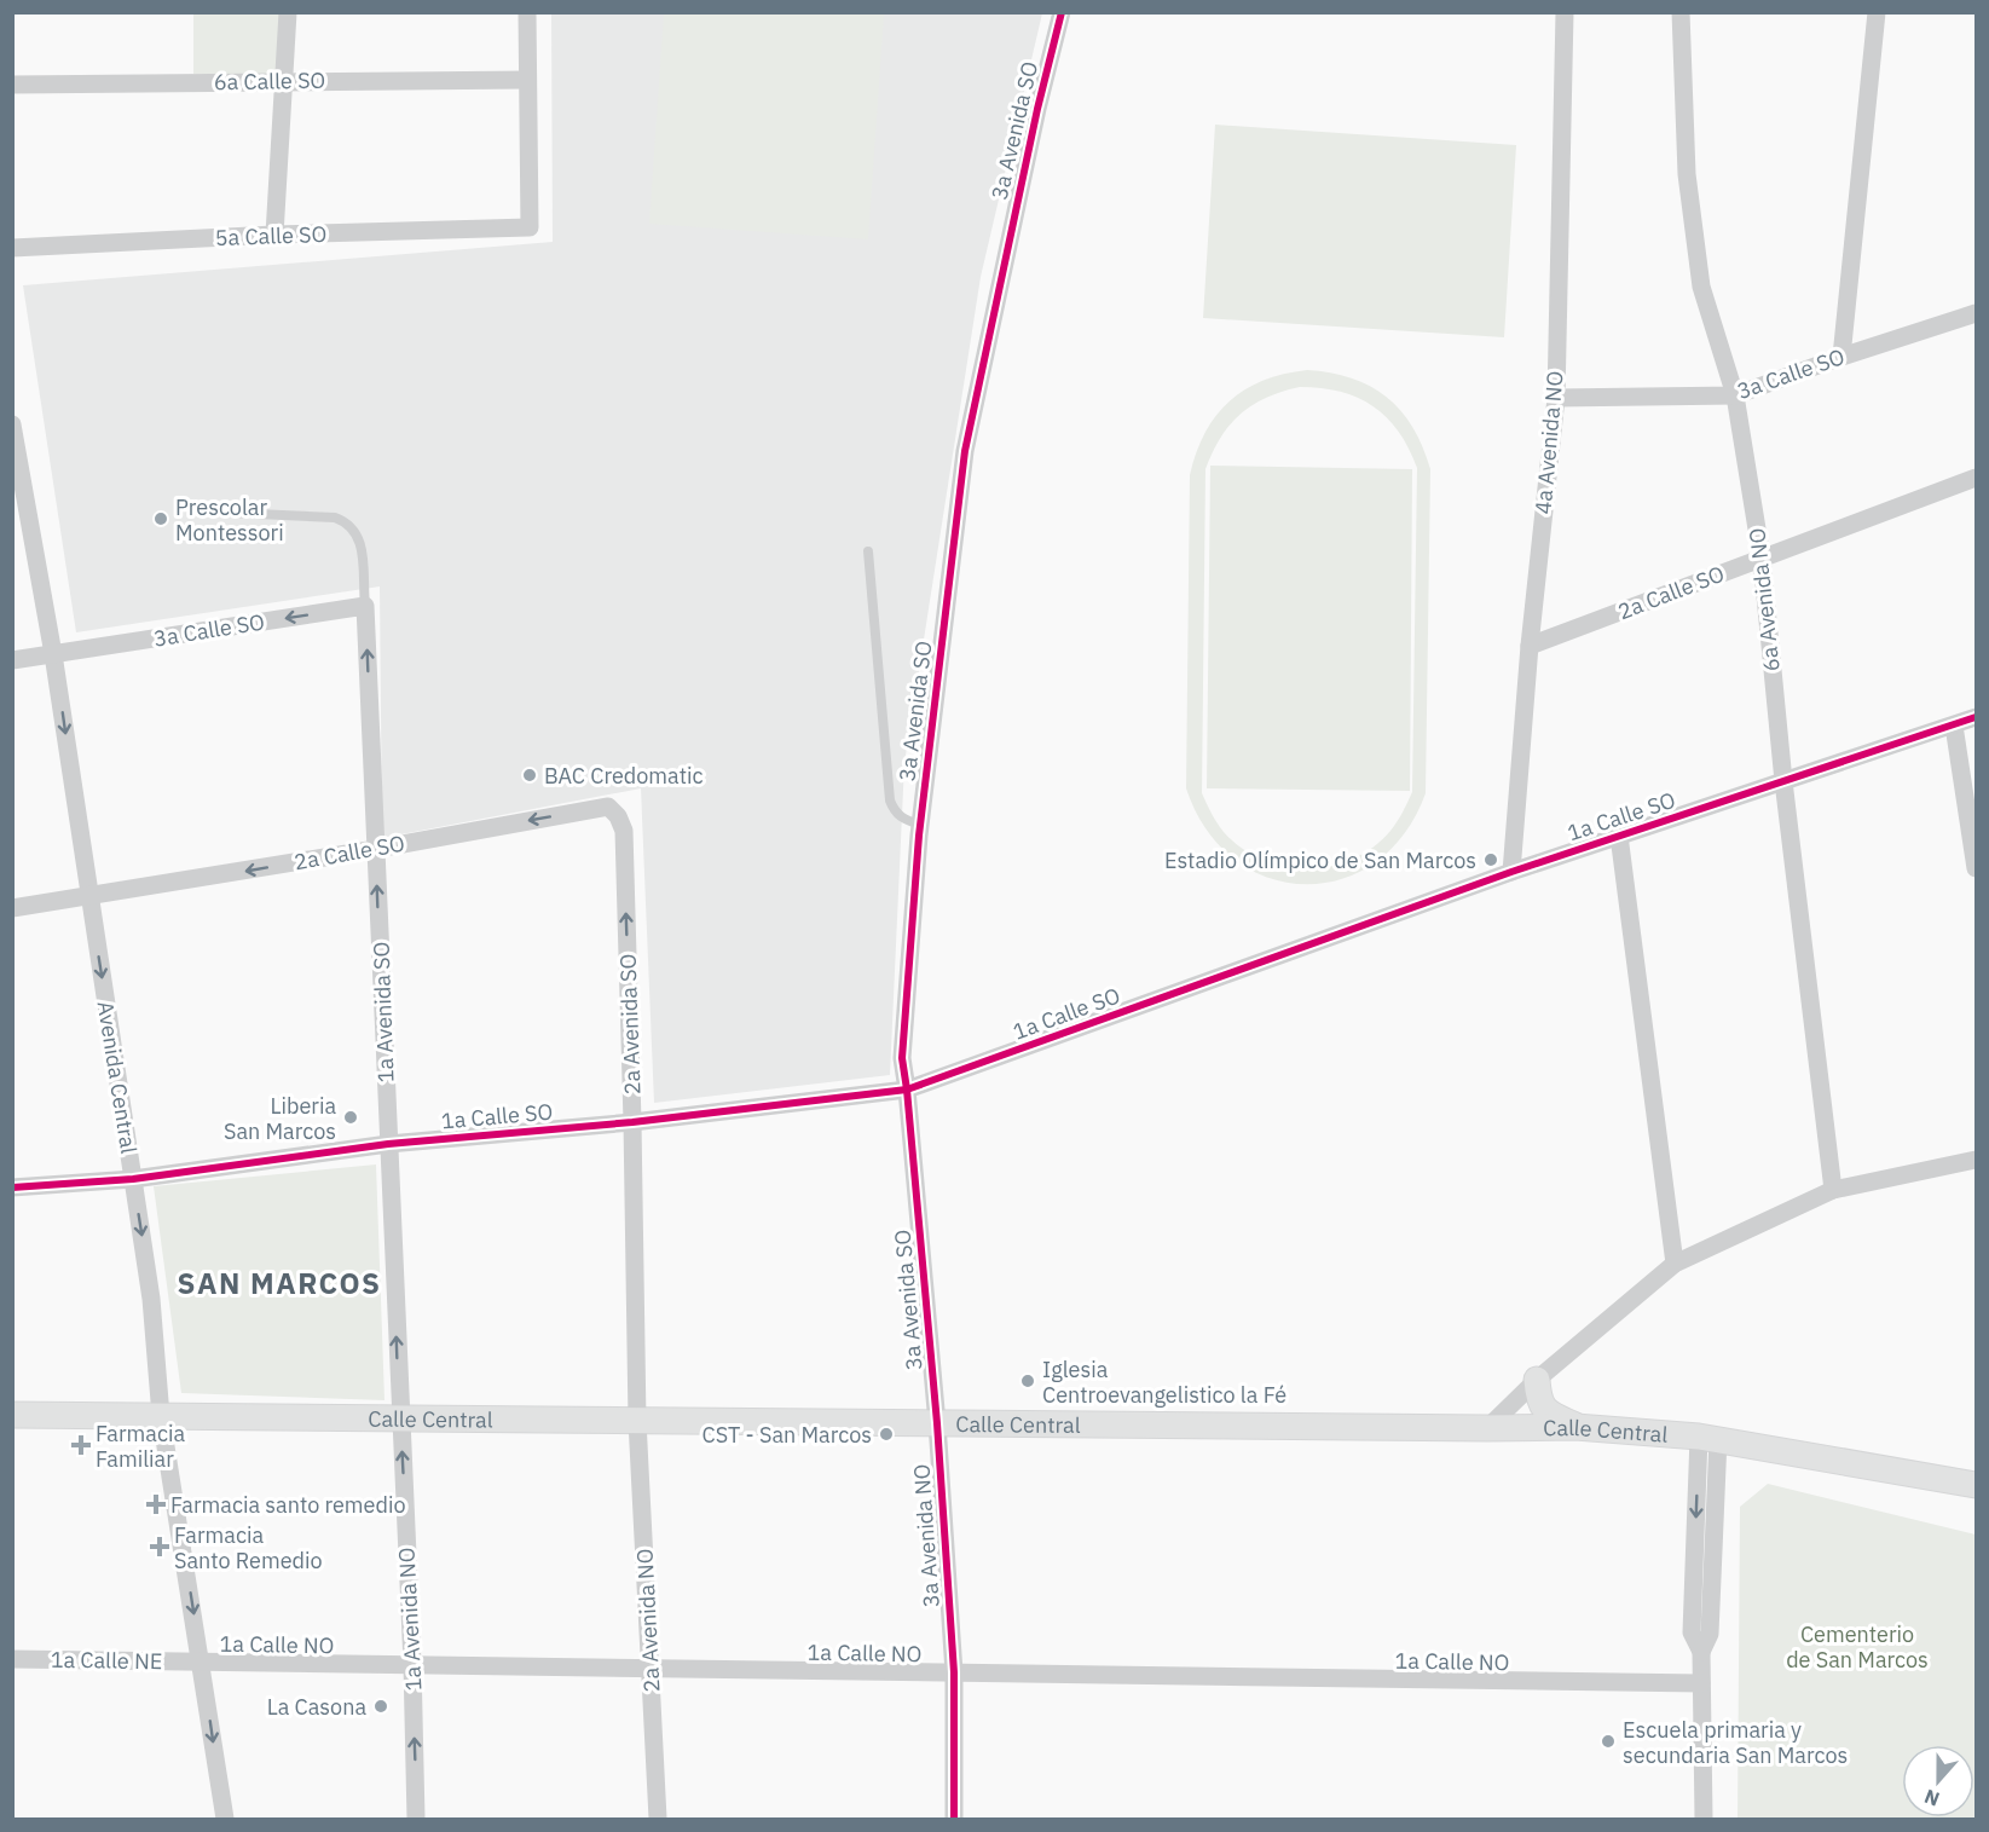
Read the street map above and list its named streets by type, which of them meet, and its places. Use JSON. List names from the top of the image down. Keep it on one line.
{"streets":{"main road":["Calle Central"],"street":["6a Calle SO","3a Avenida SO","5a Calle SO","3a Calle SO","4a Avenida NO","2a Calle SO","6a Avenida NO","1a Calle SO","1a Avenida SO","2a Avenida SO","Avenida Central","3a Avenida NO","1a Avenida NO","2a Avenida NO","1a Calle NO","1a Calle NE"]},"crossings":[["6a Calle SO","5a Calle SO"],["3a Avenida SO","1a Calle SO"],["3a Avenida SO","Calle Central"],["3a Avenida SO","3a Avenida NO"],["3a Calle SO","4a Avenida NO"],["3a Calle SO","6a Avenida NO"],["3a Calle SO","1a Avenida SO"],["3a Calle SO","Avenida Central"],["4a Avenida NO","2a Calle SO"],["4a Avenida NO","1a Calle SO"],["2a Calle SO","6a Avenida NO"],["2a Calle SO","1a Avenida SO"],["2a Calle SO","2a Avenida SO"],["2a Calle SO","Avenida Central"],["6a Avenida NO","1a Calle SO"],["1a Calle SO","1a Avenida SO"],["1a Calle SO","2a Avenida SO"],["1a Calle SO","Avenida Central"],["1a Avenida SO","Calle Central"],["1a Avenida SO","1a Avenida NO"],["2a Avenida SO","Calle Central"],["2a Avenida SO","2a Avenida NO"],["Avenida Central","Calle Central"],["Avenida Central","1a Calle NO"],["Avenida Central","1a Calle NE"],["Calle Central","3a Avenida NO"],["Calle Central","1a Avenida NO"],["Calle Central","2a Avenida NO"],["3a Avenida NO","1a Calle NO"],["1a Avenida NO","1a Calle NO"],["2a Avenida NO","1a Calle NO"],["1a Calle NO","1a Calle NE"]],"one_way":["3a Calle SO","2a Calle SO","1a Avenida SO","2a Avenida SO","Avenida Central","1a Avenida NO"],"districts":["SAN MARCOS"],"parks":["Cementerio de San Marcos"],"places":{"other":["Prescolar Montessori","BAC Credomatic","Estadio Olímpico de San Marcos","Liberia San Marcos","Iglesia Centroevangelistico la Fé","CST - San Marcos","La Casona","Escuela primaria y secundaria San Marcos"],"health":["Farmacia Familiar","Farmacia santo remedio","Farmacia Santo Remedio"]},"north":"bottom"}
